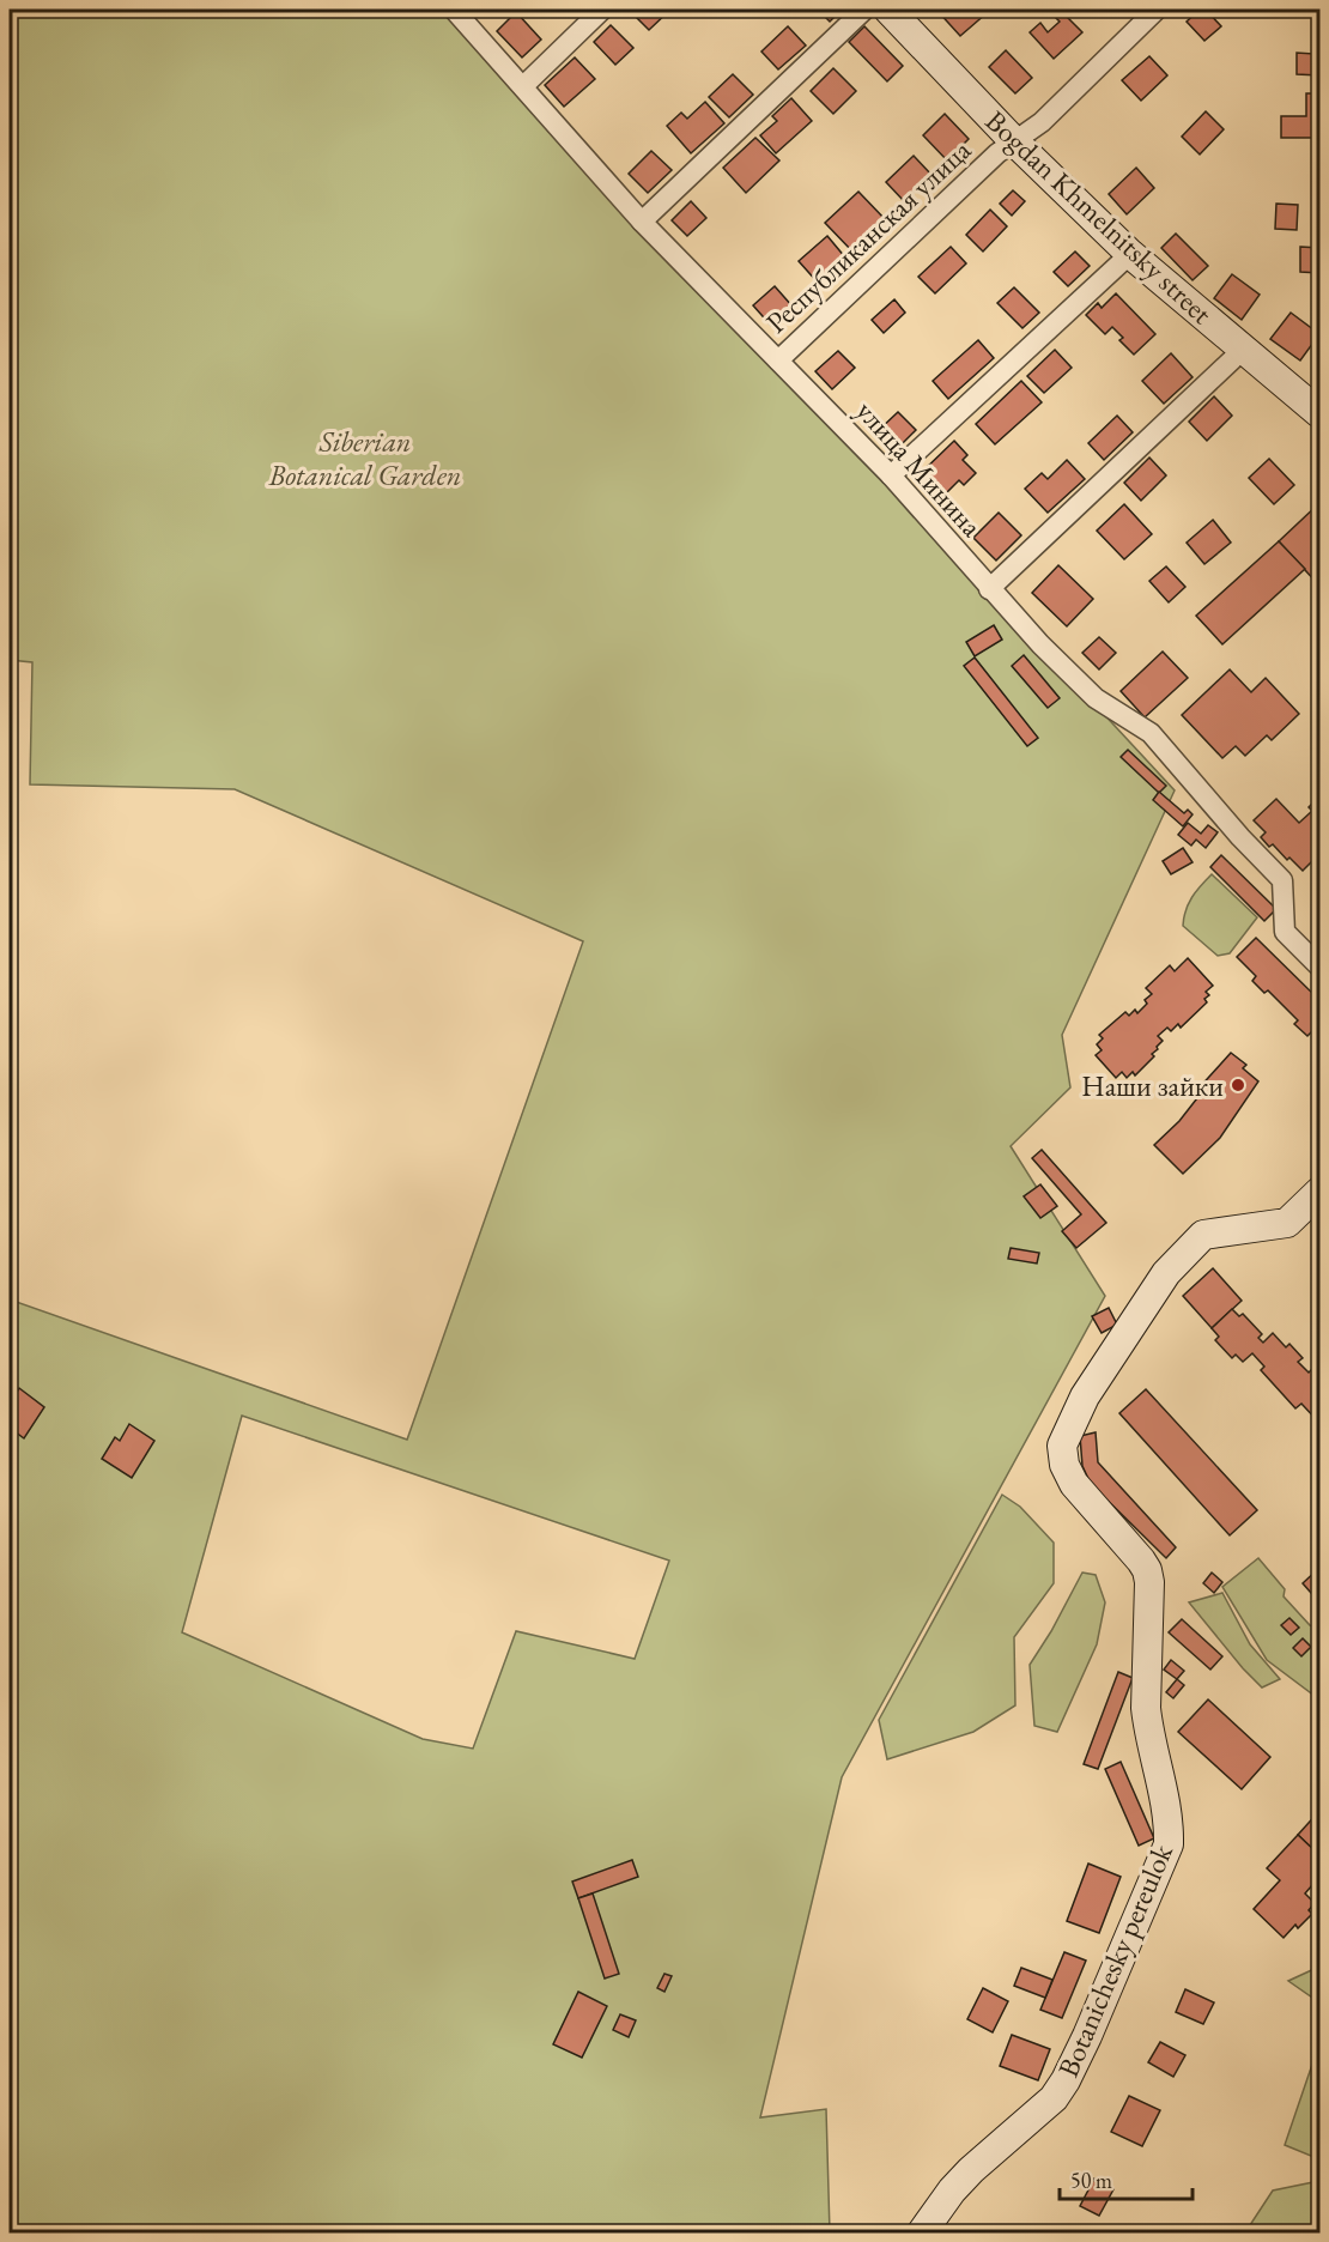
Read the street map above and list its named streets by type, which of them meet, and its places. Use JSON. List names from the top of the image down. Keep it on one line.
{"streets":{"street":["Bogdan Khmelnitsky street","Республиканская улица","улица Минина","Botanichesky pereulok"]},"crossings":[["Bogdan Khmelnitsky street","Республиканская улица"],["Республиканская улица","улица Минина"]],"parks":["Siberian Botanical Garden"],"places":["Наши зайки"],"scale_bar":"50 m"}
